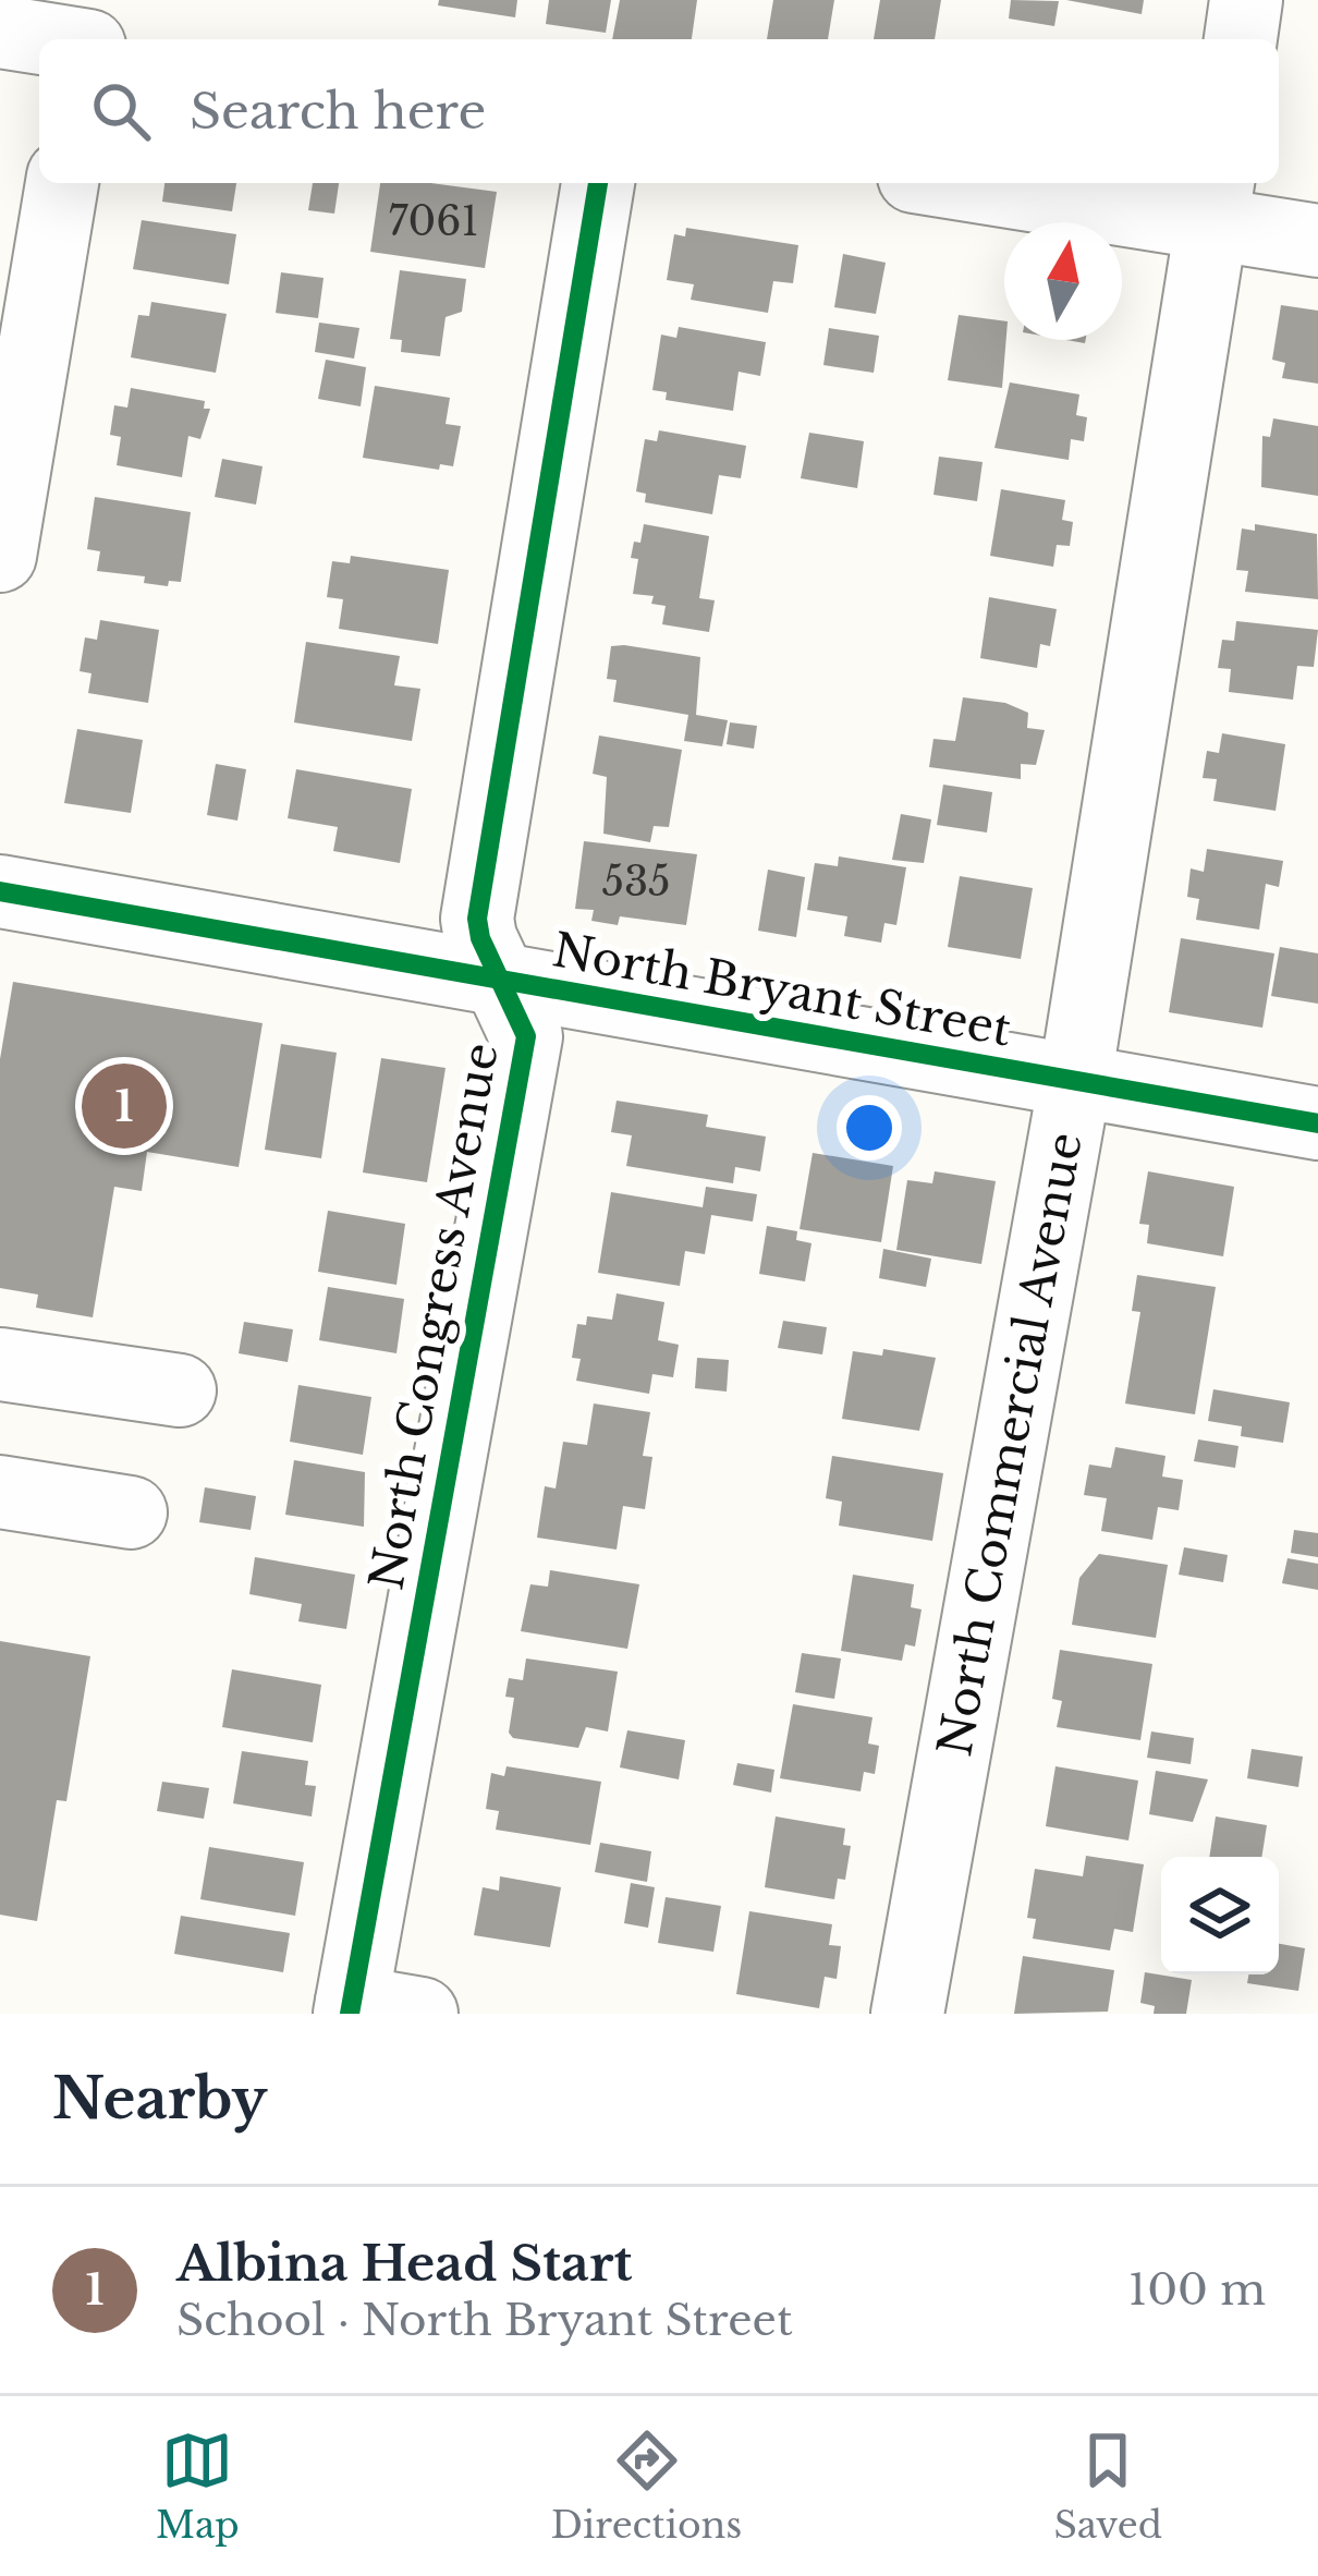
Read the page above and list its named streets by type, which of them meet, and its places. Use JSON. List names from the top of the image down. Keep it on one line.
{"streets":{"street":["North Bryant Street","North Congress Avenue","North Commercial Avenue"]},"crossings":[["North Bryant Street","North Congress Avenue"],["North Bryant Street","North Commercial Avenue"]],"house_numbers":["7061","535"],"north":"top","page":{"search":"Search here","pins":"1","heading":"Nearby","list":[{"mark":"1","name":"Albina Head Start","note":"School · North Bryant Street","value":"100 m"}],"nav":["Map","Directions","Saved"]}}
